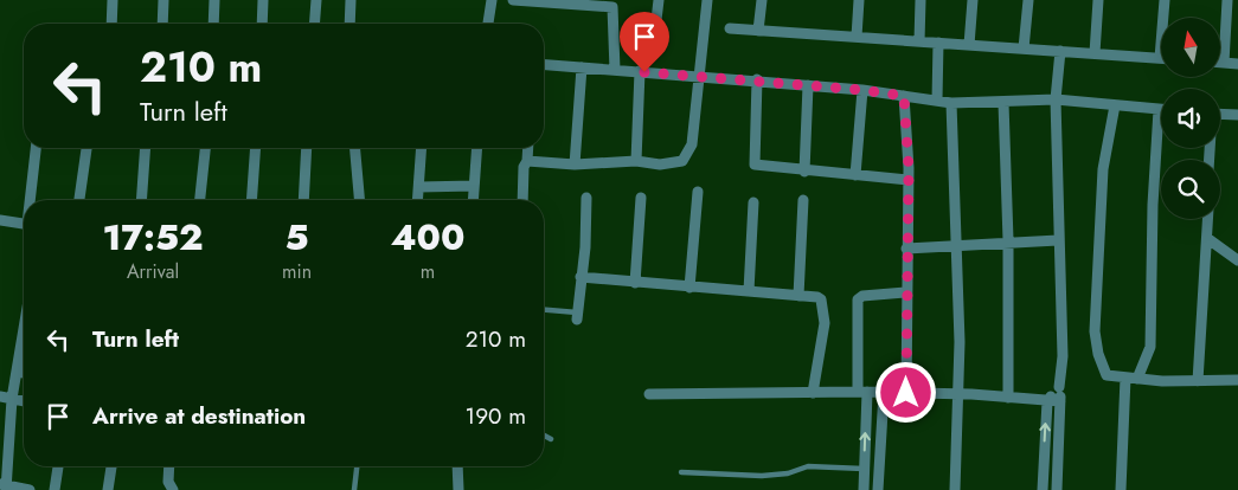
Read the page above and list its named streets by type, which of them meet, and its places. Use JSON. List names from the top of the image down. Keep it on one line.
{"north":"top","page":{"turn":["210 m","Turn left"],"eta":["17:52","Arrival","5","min","400","m"],"list":[{"name":"Turn left","value":"210 m"},{"name":"Arrive at destination","value":"190 m"}]}}
